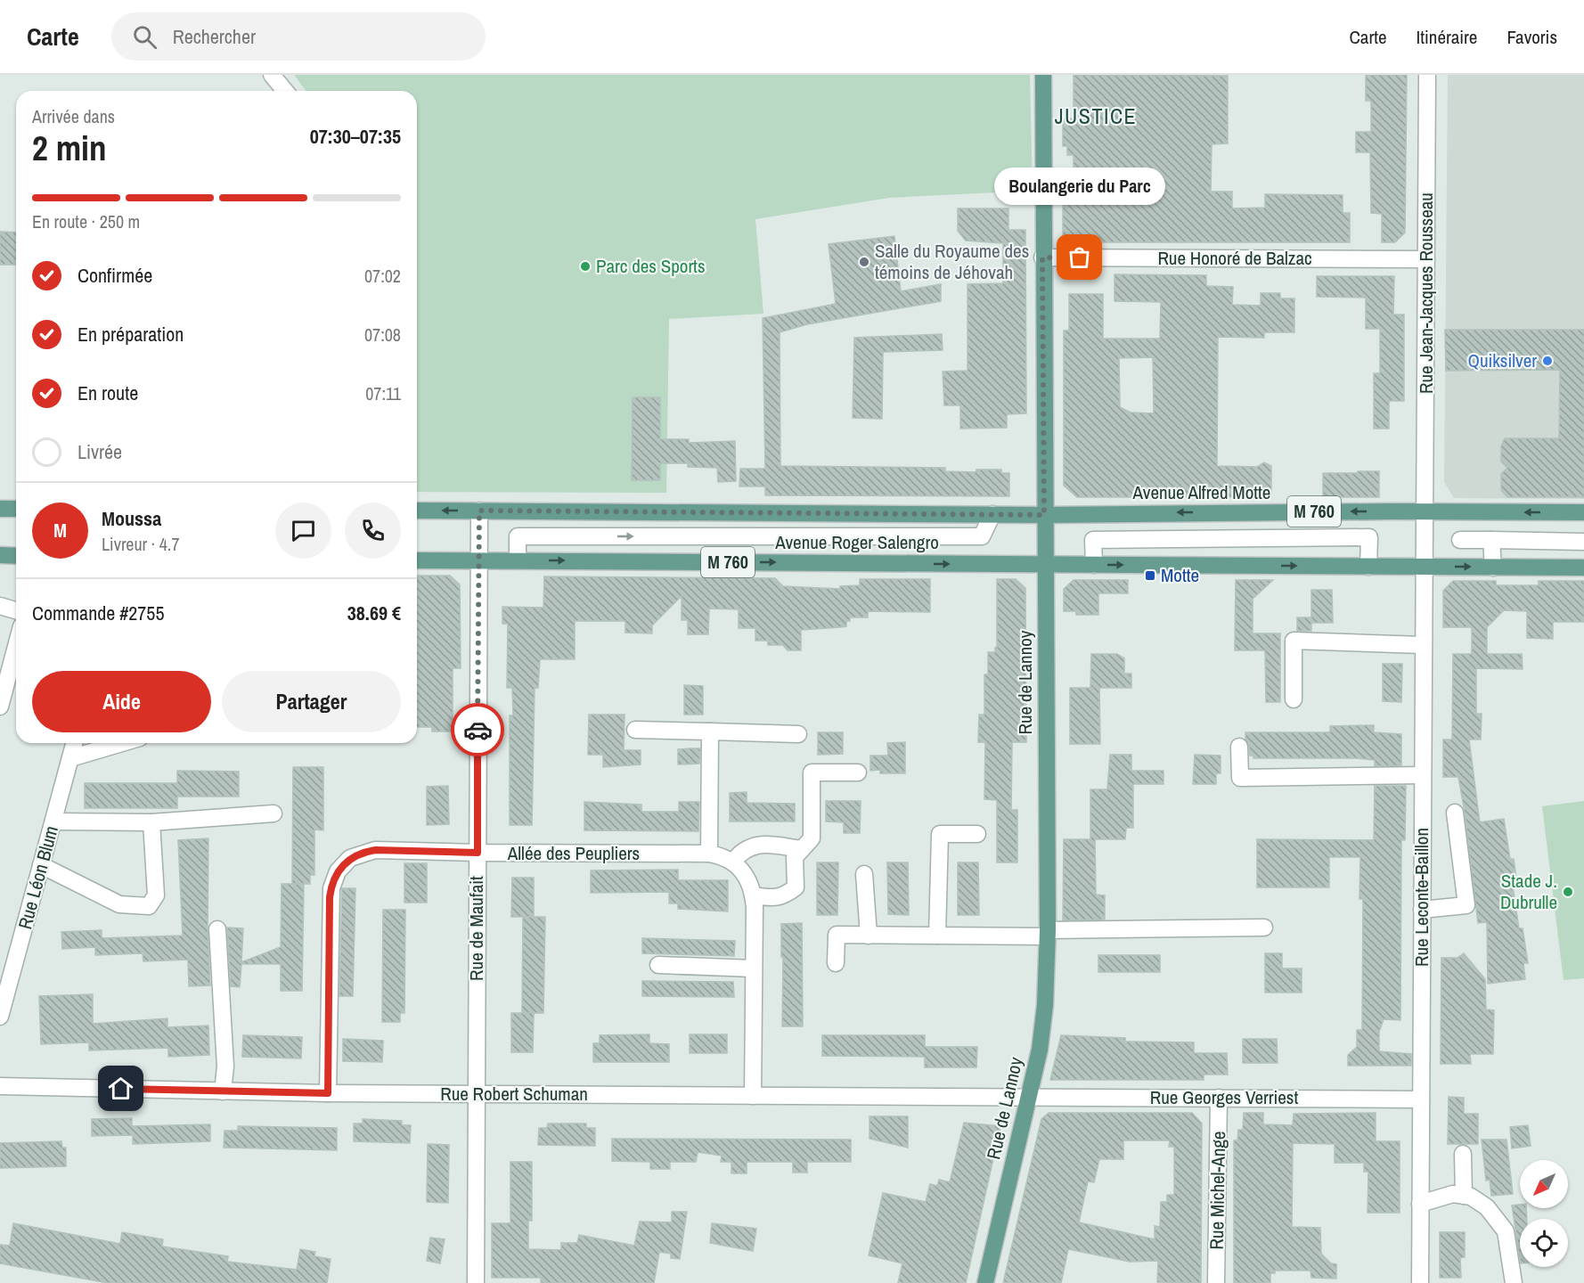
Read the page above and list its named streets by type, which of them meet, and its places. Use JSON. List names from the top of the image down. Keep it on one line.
{"streets":{"main road":["Avenue Alfred Motte","M 760","Avenue Roger Salengro","Rue de Lannoy"],"street":["Rue Honoré de Balzac","Rue Jean-Jacques Rousseau","Allée des Peupliers","Rue Léon Blum","Rue Leconte-Baillon","Rue de Maufait","Rue Robert Schuman","Rue Georges Verriest","Rue Michel-Ange"]},"crossings":[["Rue Honoré de Balzac","Rue Jean-Jacques Rousseau"],["Rue Honoré de Balzac","Rue de Lannoy"],["Rue Jean-Jacques Rousseau","Avenue Alfred Motte"],["Rue Jean-Jacques Rousseau","Rue Leconte-Baillon"],["Avenue Alfred Motte","Avenue Roger Salengro"],["Avenue Alfred Motte","Rue de Lannoy"],["Avenue Alfred Motte","Rue Leconte-Baillon"],["M 760","Avenue Roger Salengro"],["M 760","Rue de Lannoy"],["M 760","Rue Leconte-Baillon"],["Avenue Roger Salengro","Rue de Lannoy"],["Avenue Roger Salengro","Rue de Maufait"],["Rue de Lannoy","Rue Robert Schuman"],["Rue de Lannoy","Rue Georges Verriest"],["Allée des Peupliers","Rue de Maufait"],["Allée des Peupliers","Rue Robert Schuman"],["Rue Leconte-Baillon","Rue Georges Verriest"],["Rue de Maufait","Rue Robert Schuman"],["Rue Robert Schuman","Rue Georges Verriest"],["Rue Georges Verriest","Rue Michel-Ange"]],"districts":["JUSTICE"],"places":{"other":["Boulangerie du Parc","Salle du Royaume des témoins de Jéhovah","Parc des Sports","Quiksilver","Stade J. Dubrulle"],"transit":["Motte"]},"north":"bottom left","page":{"header":"Carte","search":"Rechercher","nav":["Carte","Itinéraire","Favoris"],"heading":["2 min","Arrivée dans","07:30–07:35"],"panel":["Moussa","Livreur · 4.7","Commande #2755","38.69 €"],"bubble":"Boulangerie du Parc","bar":"En route · 250 m","list":[["Confirmée","07:02"],["En préparation","07:08"],["En route","07:11"],"Livrée"],"round":"M","buttons":["Aide","Partager"]}}
